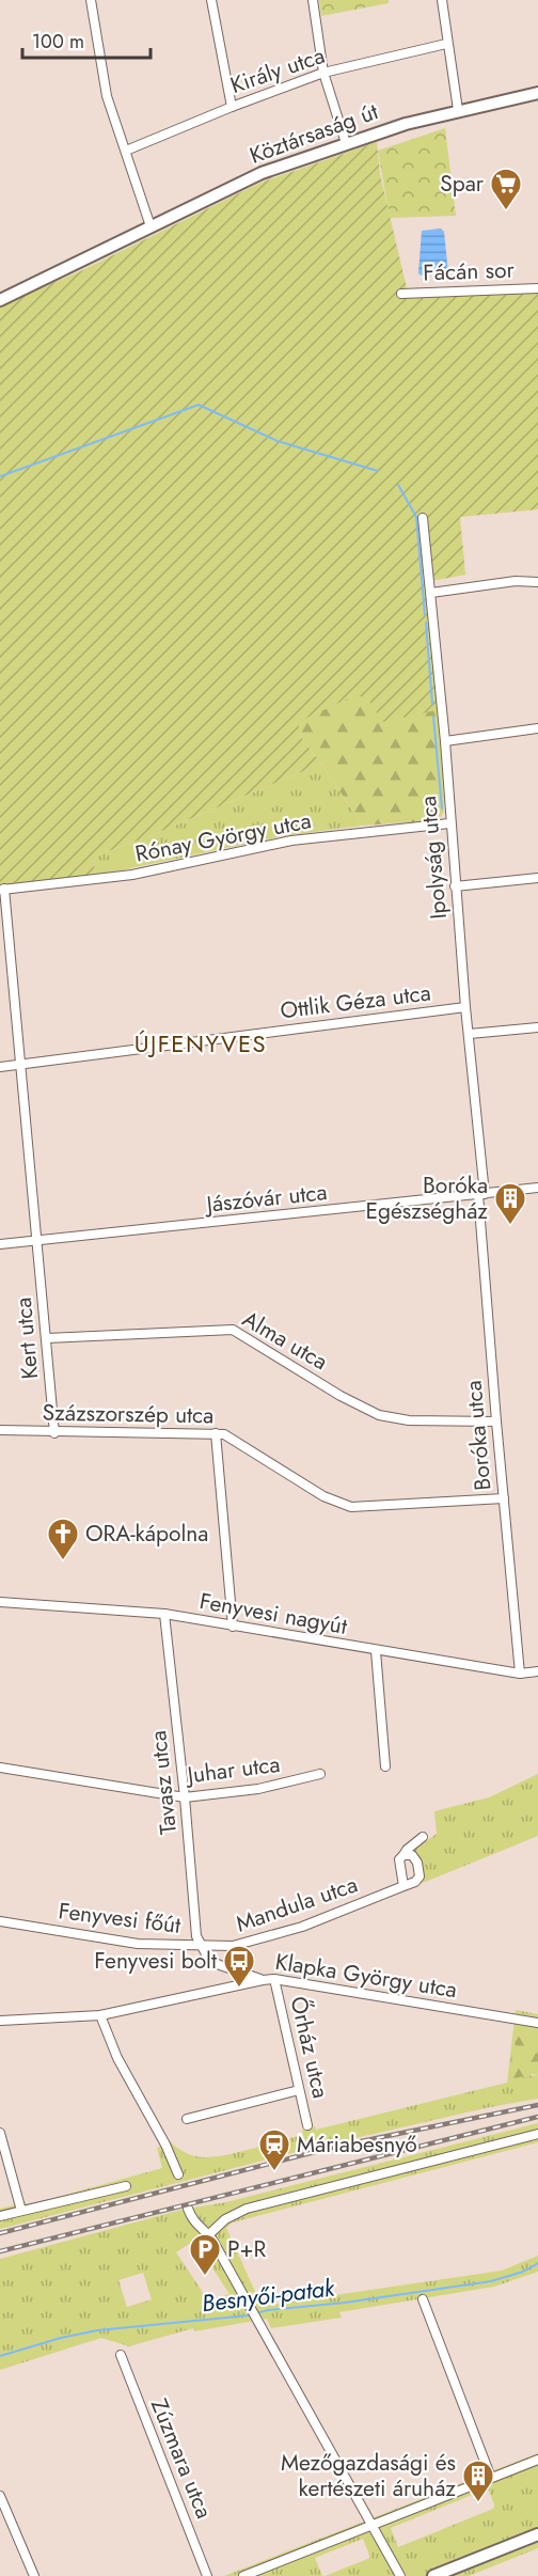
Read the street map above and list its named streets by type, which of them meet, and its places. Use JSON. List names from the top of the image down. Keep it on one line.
{"streets":{"main road":["Köztársaság út"],"street":["Király utca","Fácán sor","Rónay György utca","Ipolyság utca","Ottlik Géza utca","Jászóvár utca","Kert utca","Alma utca","Százszorszép utca","Boróka utca","Fenyvesi nagyút","Juhar utca","Tavasz utca","Mandula utca","Fenyvesi főút","Klapka György utca","Őrház utca","Zúzmara utca"]},"crossings":[["Rónay György utca","Ipolyság utca"],["Rónay György utca","Kert utca"],["Ipolyság utca","Ottlik Géza utca"],["Ipolyság utca","Jászóvár utca"],["Ipolyság utca","Boróka utca"],["Ottlik Géza utca","Kert utca"],["Jászóvár utca","Kert utca"],["Jászóvár utca","Boróka utca"],["Kert utca","Alma utca"],["Kert utca","Százszorszép utca"],["Alma utca","Boróka utca"],["Százszorszép utca","Boróka utca"],["Boróka utca","Fenyvesi nagyút"],["Fenyvesi nagyút","Tavasz utca"],["Juhar utca","Tavasz utca"],["Tavasz utca","Mandula utca"],["Tavasz utca","Fenyvesi főút"],["Mandula utca","Fenyvesi főút"],["Fenyvesi főút","Klapka György utca"],["Klapka György utca","Őrház utca"]],"districts":["ÚJFENYVES"],"water":["Besnyői-patak"],"places":{"supermarket":["Spar"],"building":["Boróka Egészségház","Mezőgazdasági és kertészeti áruház"],"church":["ORA-kápolna"],"bus stop":["Fenyvesi bolt"],"station":["Máriabesnyő"],"parking":["P+R"]},"scale_bar":"100 m"}
